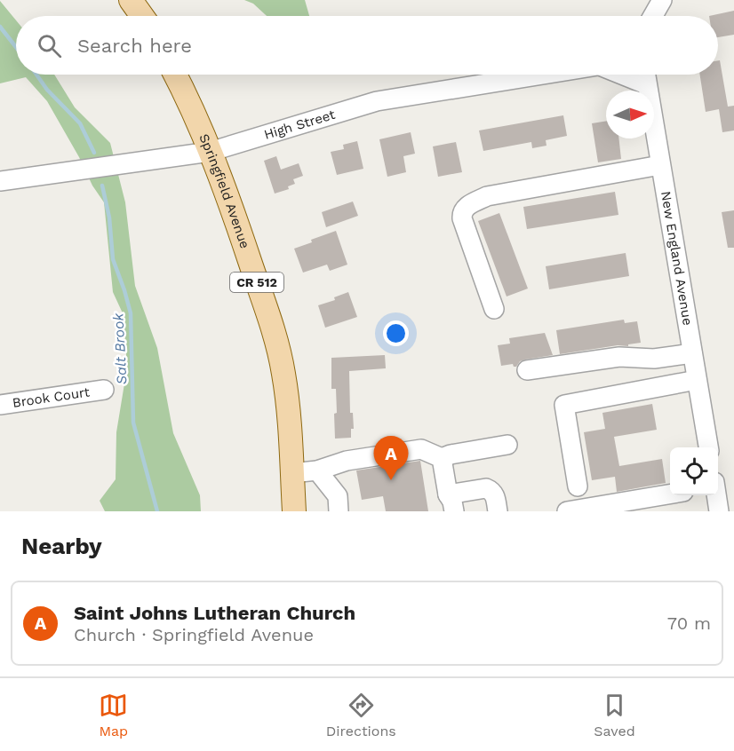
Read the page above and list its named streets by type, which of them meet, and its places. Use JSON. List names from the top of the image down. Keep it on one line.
{"streets":{"main road":["Springfield Avenue","CR 512"],"street":["High Street","New England Avenue","Brook Court"]},"crossings":[["High Street","Springfield Avenue"],["High Street","New England Avenue"]],"water":["Salt Brook"],"north":"right","page":{"search":"Search here","pins":"A","heading":"Nearby","list":[{"mark":"A","name":"Saint Johns Lutheran Church","note":"Church · Springfield Avenue","value":"70 m"}],"nav":["Map","Directions","Saved"]}}
